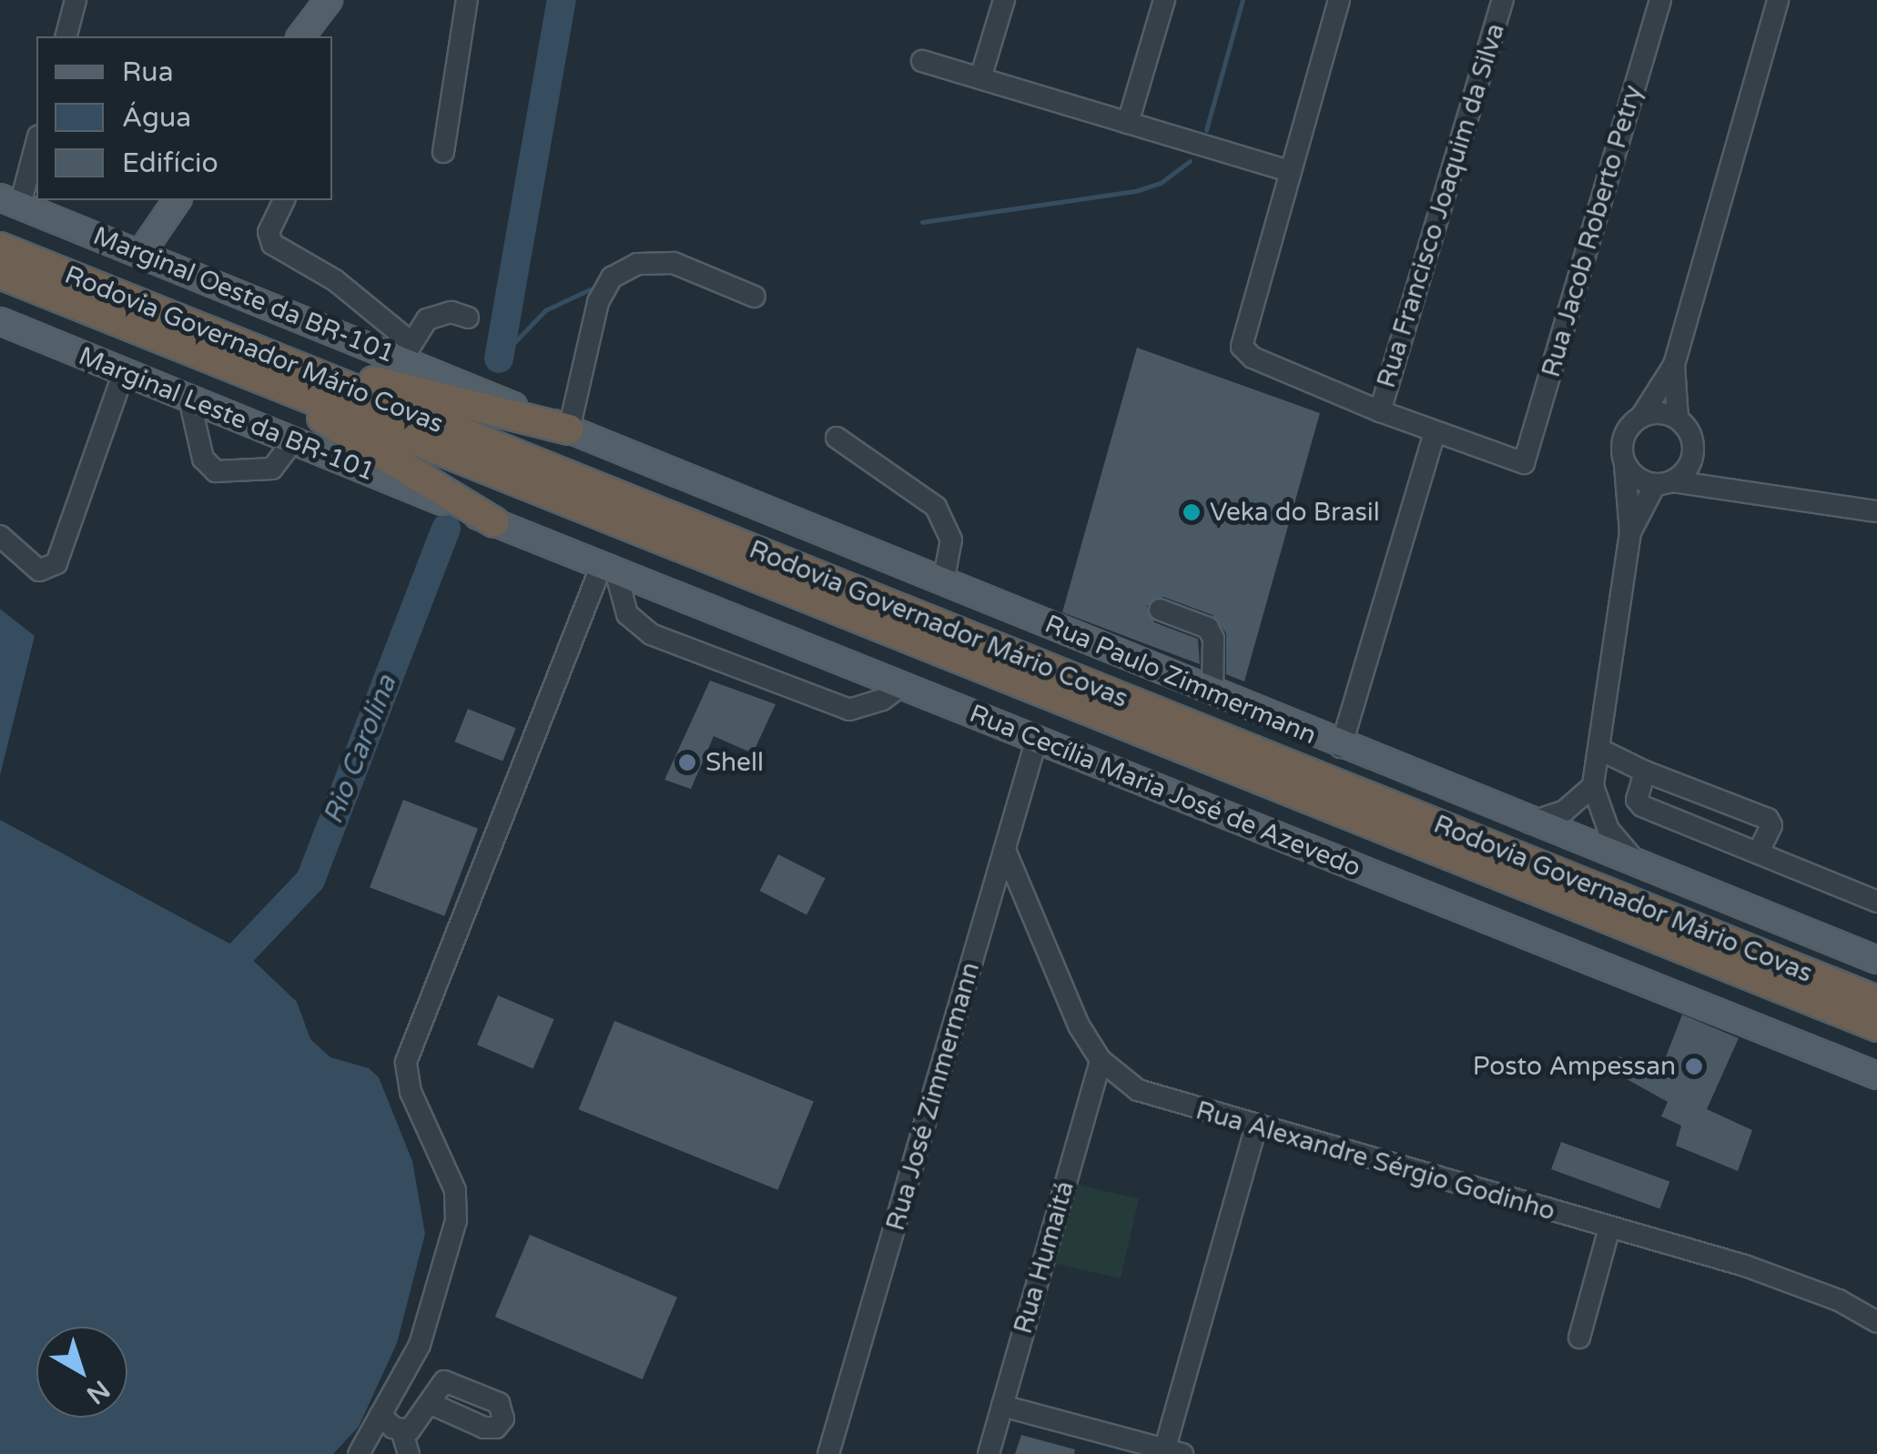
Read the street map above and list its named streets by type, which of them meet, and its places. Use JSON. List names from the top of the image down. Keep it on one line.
{"streets":{"highway":["Rodovia Governador Mário Covas"],"main road":["Marginal Oeste da BR-101","Marginal Leste da BR-101","Rua Paulo Zimmermann","Rua Cecília Maria José de Azevedo"],"street":["Rua Francisco Joaquim da Silva","Rua Jacob Roberto Petry","Rua José Zimmermann","Rua Alexandre Sérgio Godinho","Rua Humaitá"]},"crossings":[["Marginal Oeste da BR-101","Rua Paulo Zimmermann"],["Marginal Leste da BR-101","Rua Cecília Maria José de Azevedo"],["Rua Cecília Maria José de Azevedo","Rua José Zimmermann"],["Rua José Zimmermann","Rua Alexandre Sérgio Godinho"],["Rua Alexandre Sérgio Godinho","Rua Humaitá"]],"water":["Rio Carolina"],"places":["Veka do Brasil","Shell","Posto Ampessan"],"legend":["Rua","Água","Edifício"],"north":"bottom right"}
